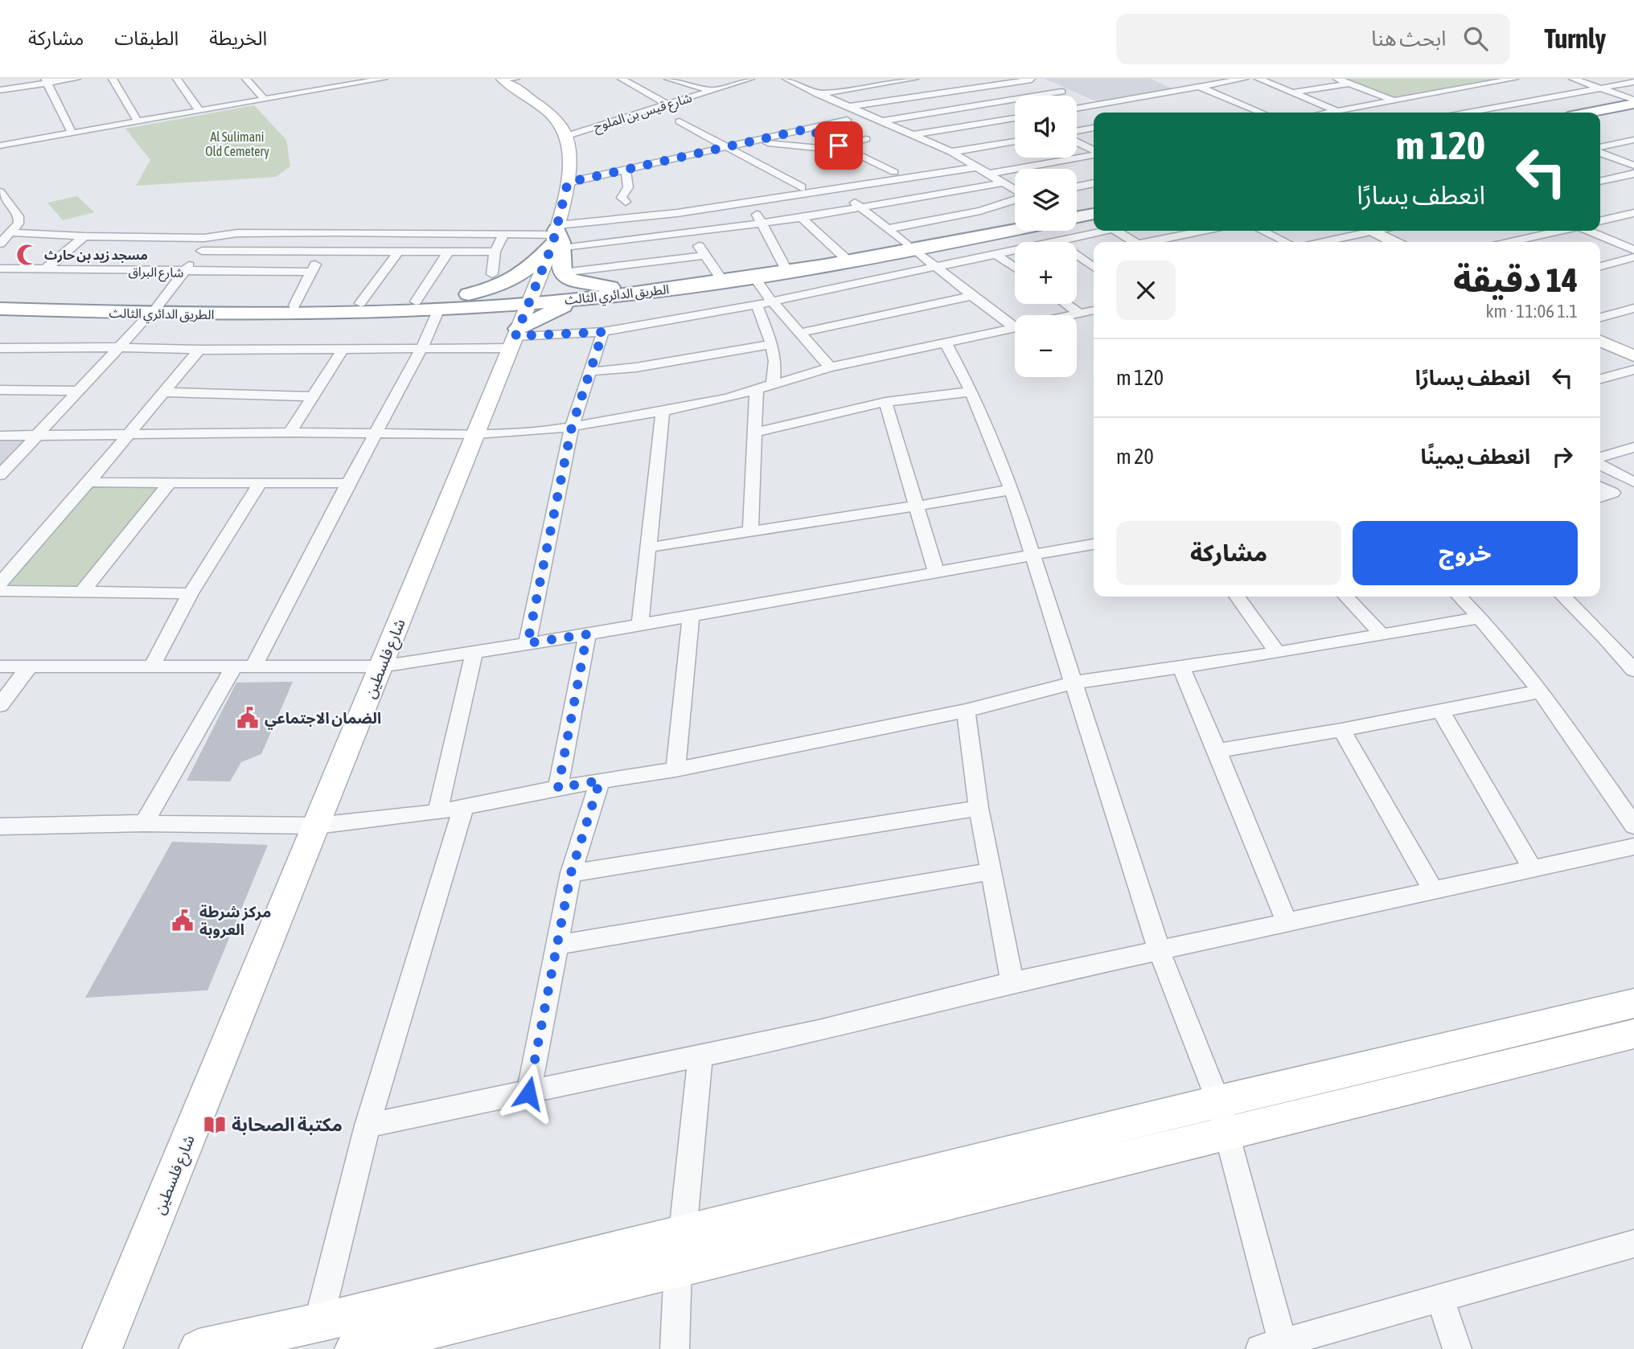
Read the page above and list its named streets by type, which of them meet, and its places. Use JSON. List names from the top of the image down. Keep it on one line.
{"streets":{"highway":["الطريق الدائري الثالث"],"street":["شارع قيس بن الملوح","شارع البراق","شارع فلسطين"]},"crossings":[["شارع قيس بن الملوح","شارع فلسطين"],["الطريق الدائري الثالث","شارع فلسطين"]],"parks":["Al Sulimani Old Cemetery"],"places":{"mosque":["مسجد زيد بن حارث"],"public building":["الضمان الاجتماعي","مركز شرطة العروبة"],"library":["مكتبة الصحابة"]},"page":{"header":"Turnly","search":"ابحث هنا","nav":["الخريطة","الطبقات","مشاركة"],"map_buttons":["+","−"],"turn":["120 m","انعطف يسارًا"],"heading":["14 دقيقة","1.1 km · 11:06"],"list":[{"name":"انعطف يسارًا","value":"120 m"},{"name":"انعطف يمينًا","value":"20 m"}],"buttons":["خروج","مشاركة"]}}
